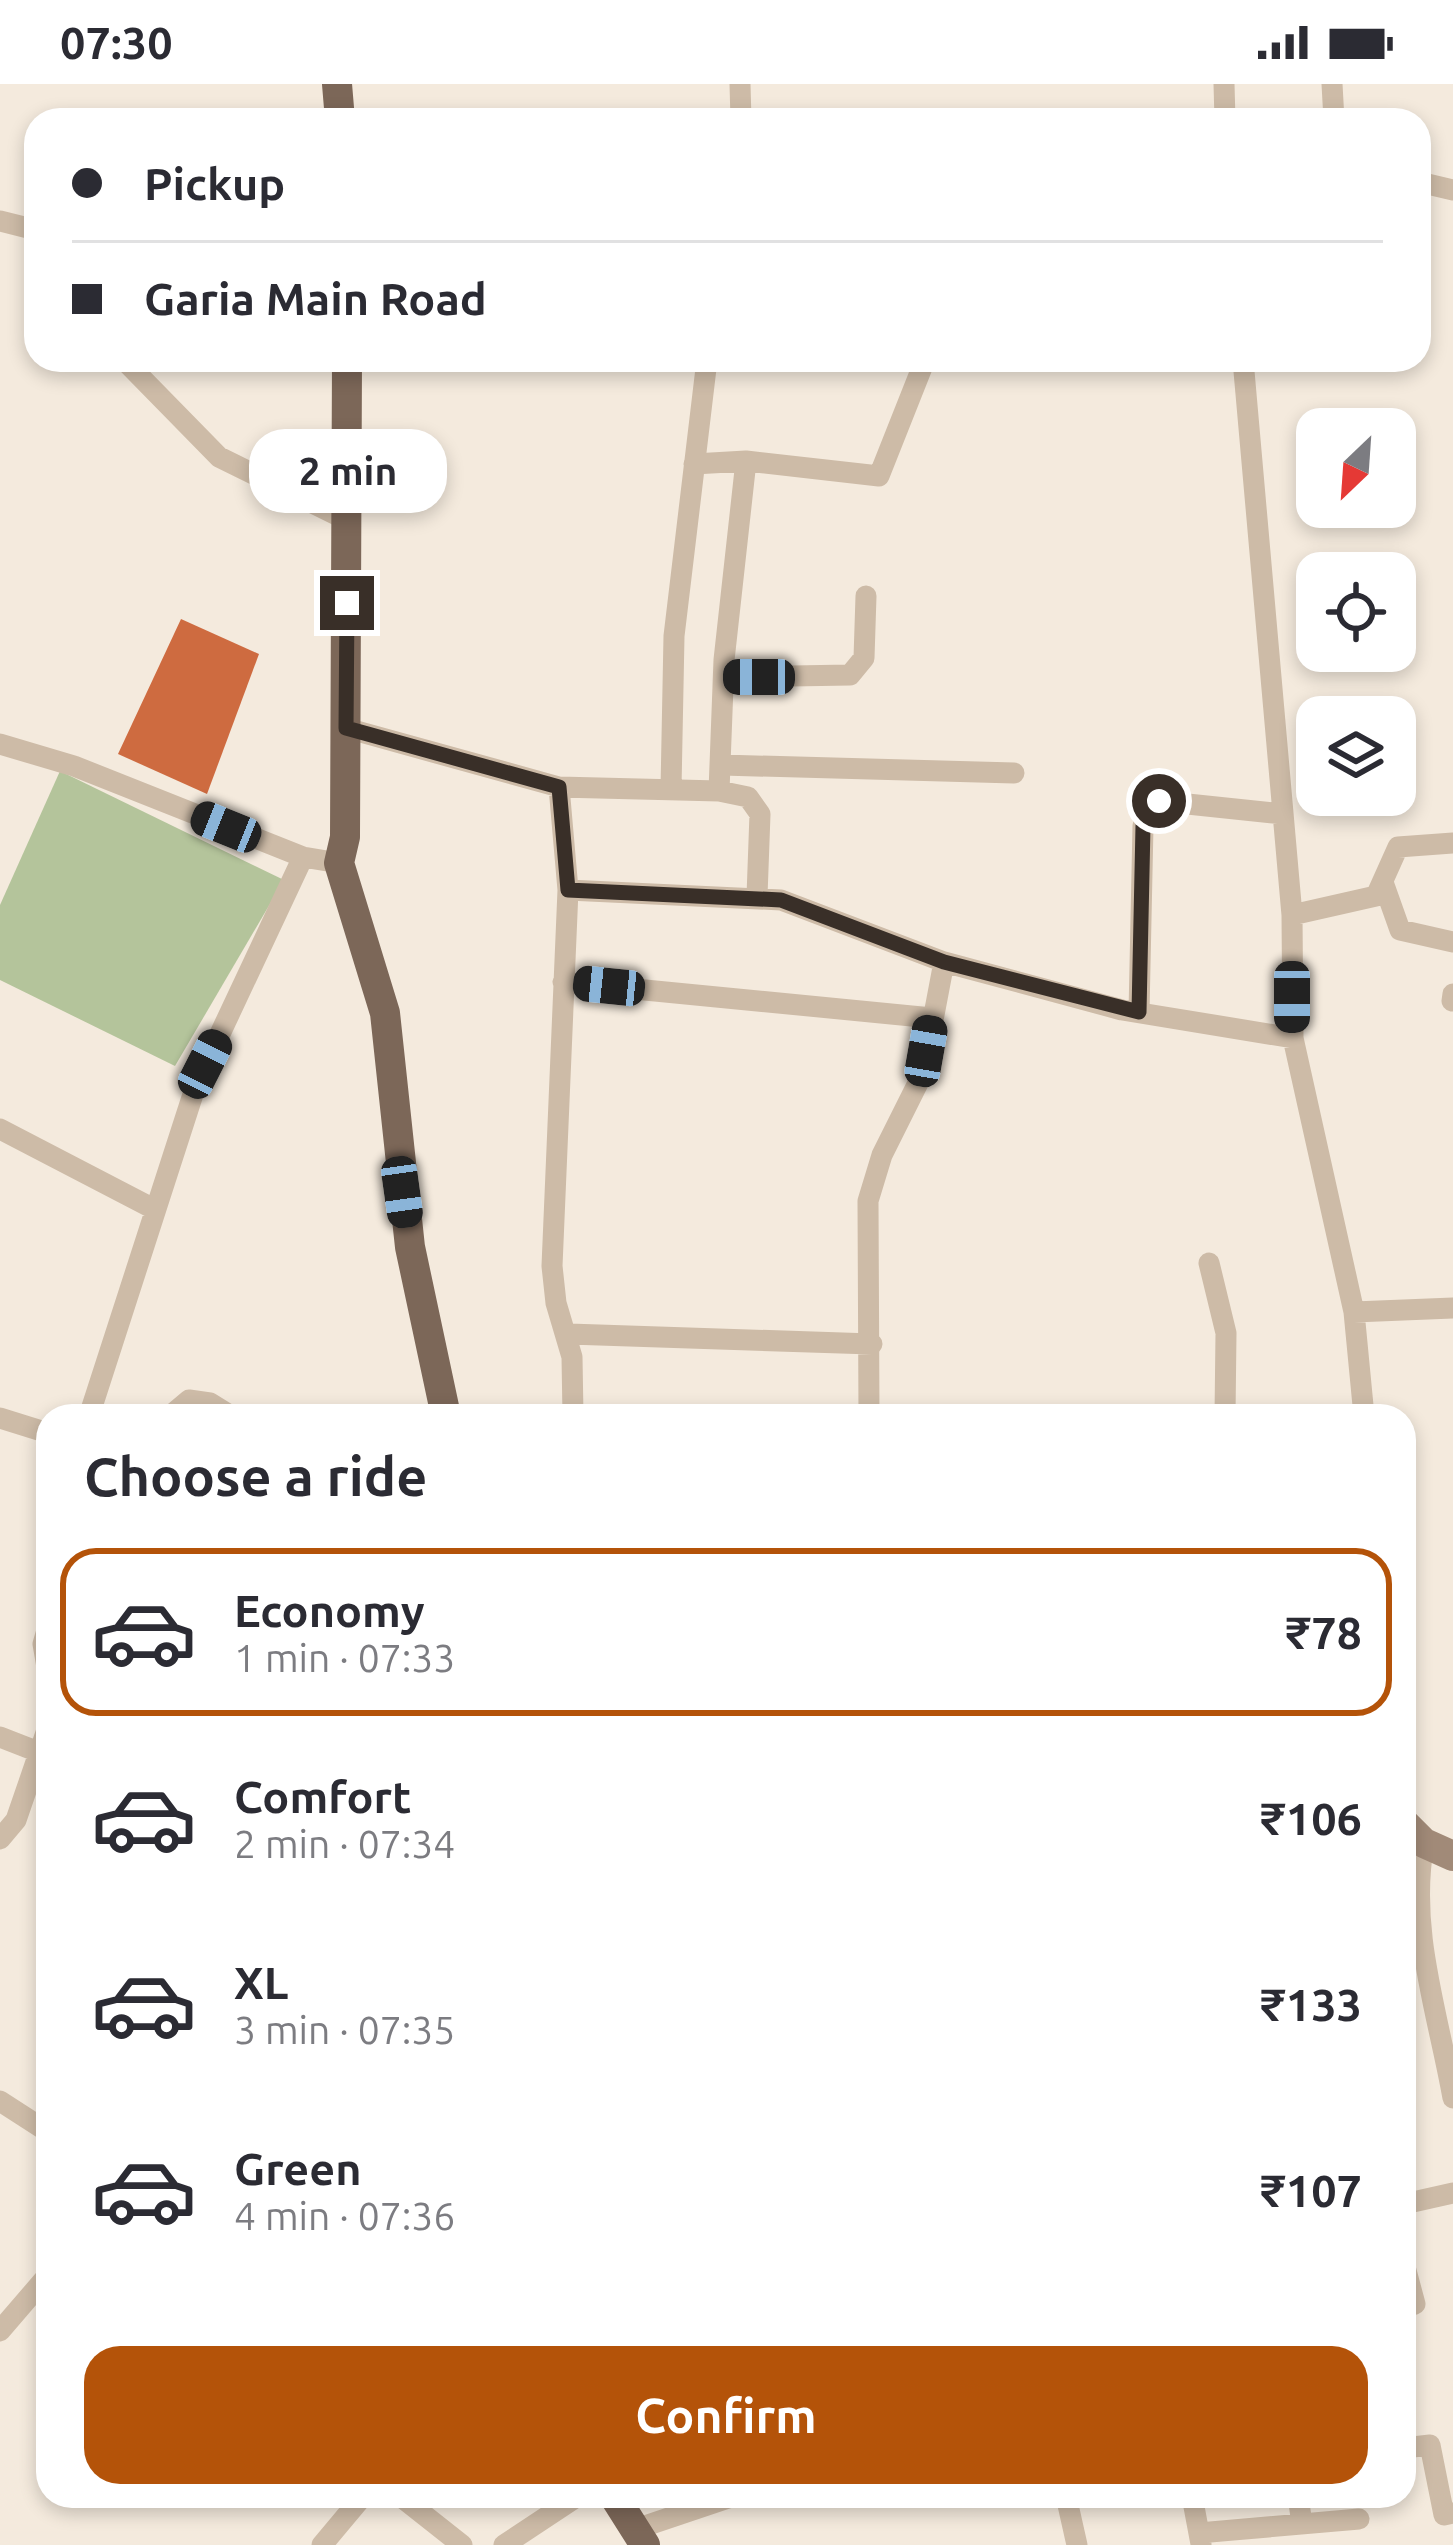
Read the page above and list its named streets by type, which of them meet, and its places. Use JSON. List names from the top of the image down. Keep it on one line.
{"north":"bottom left","page":{"status":"07:30","banner":["Pickup","Garia Main Road"],"bubble":"2 min","heading":"Choose a ride","list":[{"name":"Economy","note":"1 min · 07:33","value":"₹78"},{"name":"Comfort","note":"2 min · 07:34","value":"₹106"},{"name":"XL","note":"3 min · 07:35","value":"₹133"},{"name":"Green","note":"4 min · 07:36","value":"₹107"}],"buttons":"Confirm"}}
